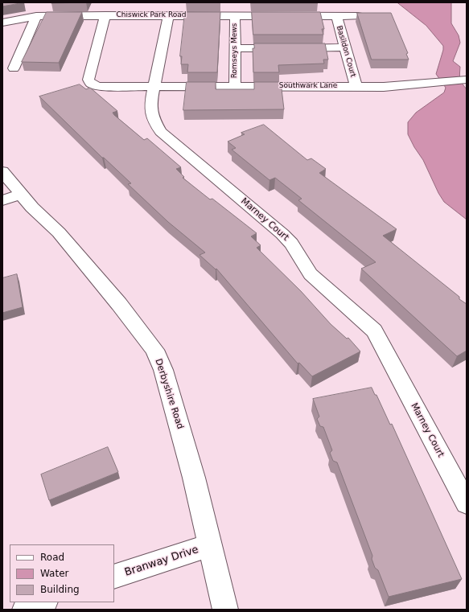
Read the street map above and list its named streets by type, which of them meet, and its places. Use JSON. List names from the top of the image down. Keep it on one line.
{"streets":{"street":["Chiswick Park Road","Romseys Mews","Basildon Court","Southwark Lane","Marney Court","Derbyshire Road","Branway Drive"]},"crossings":[["Chiswick Park Road","Romseys Mews"],["Chiswick Park Road","Basildon Court"],["Chiswick Park Road","Southwark Lane"],["Chiswick Park Road","Marney Court"],["Romseys Mews","Southwark Lane"],["Basildon Court","Southwark Lane"],["Southwark Lane","Marney Court"],["Derbyshire Road","Branway Drive"]],"legend":["Road","Water","Building"]}
